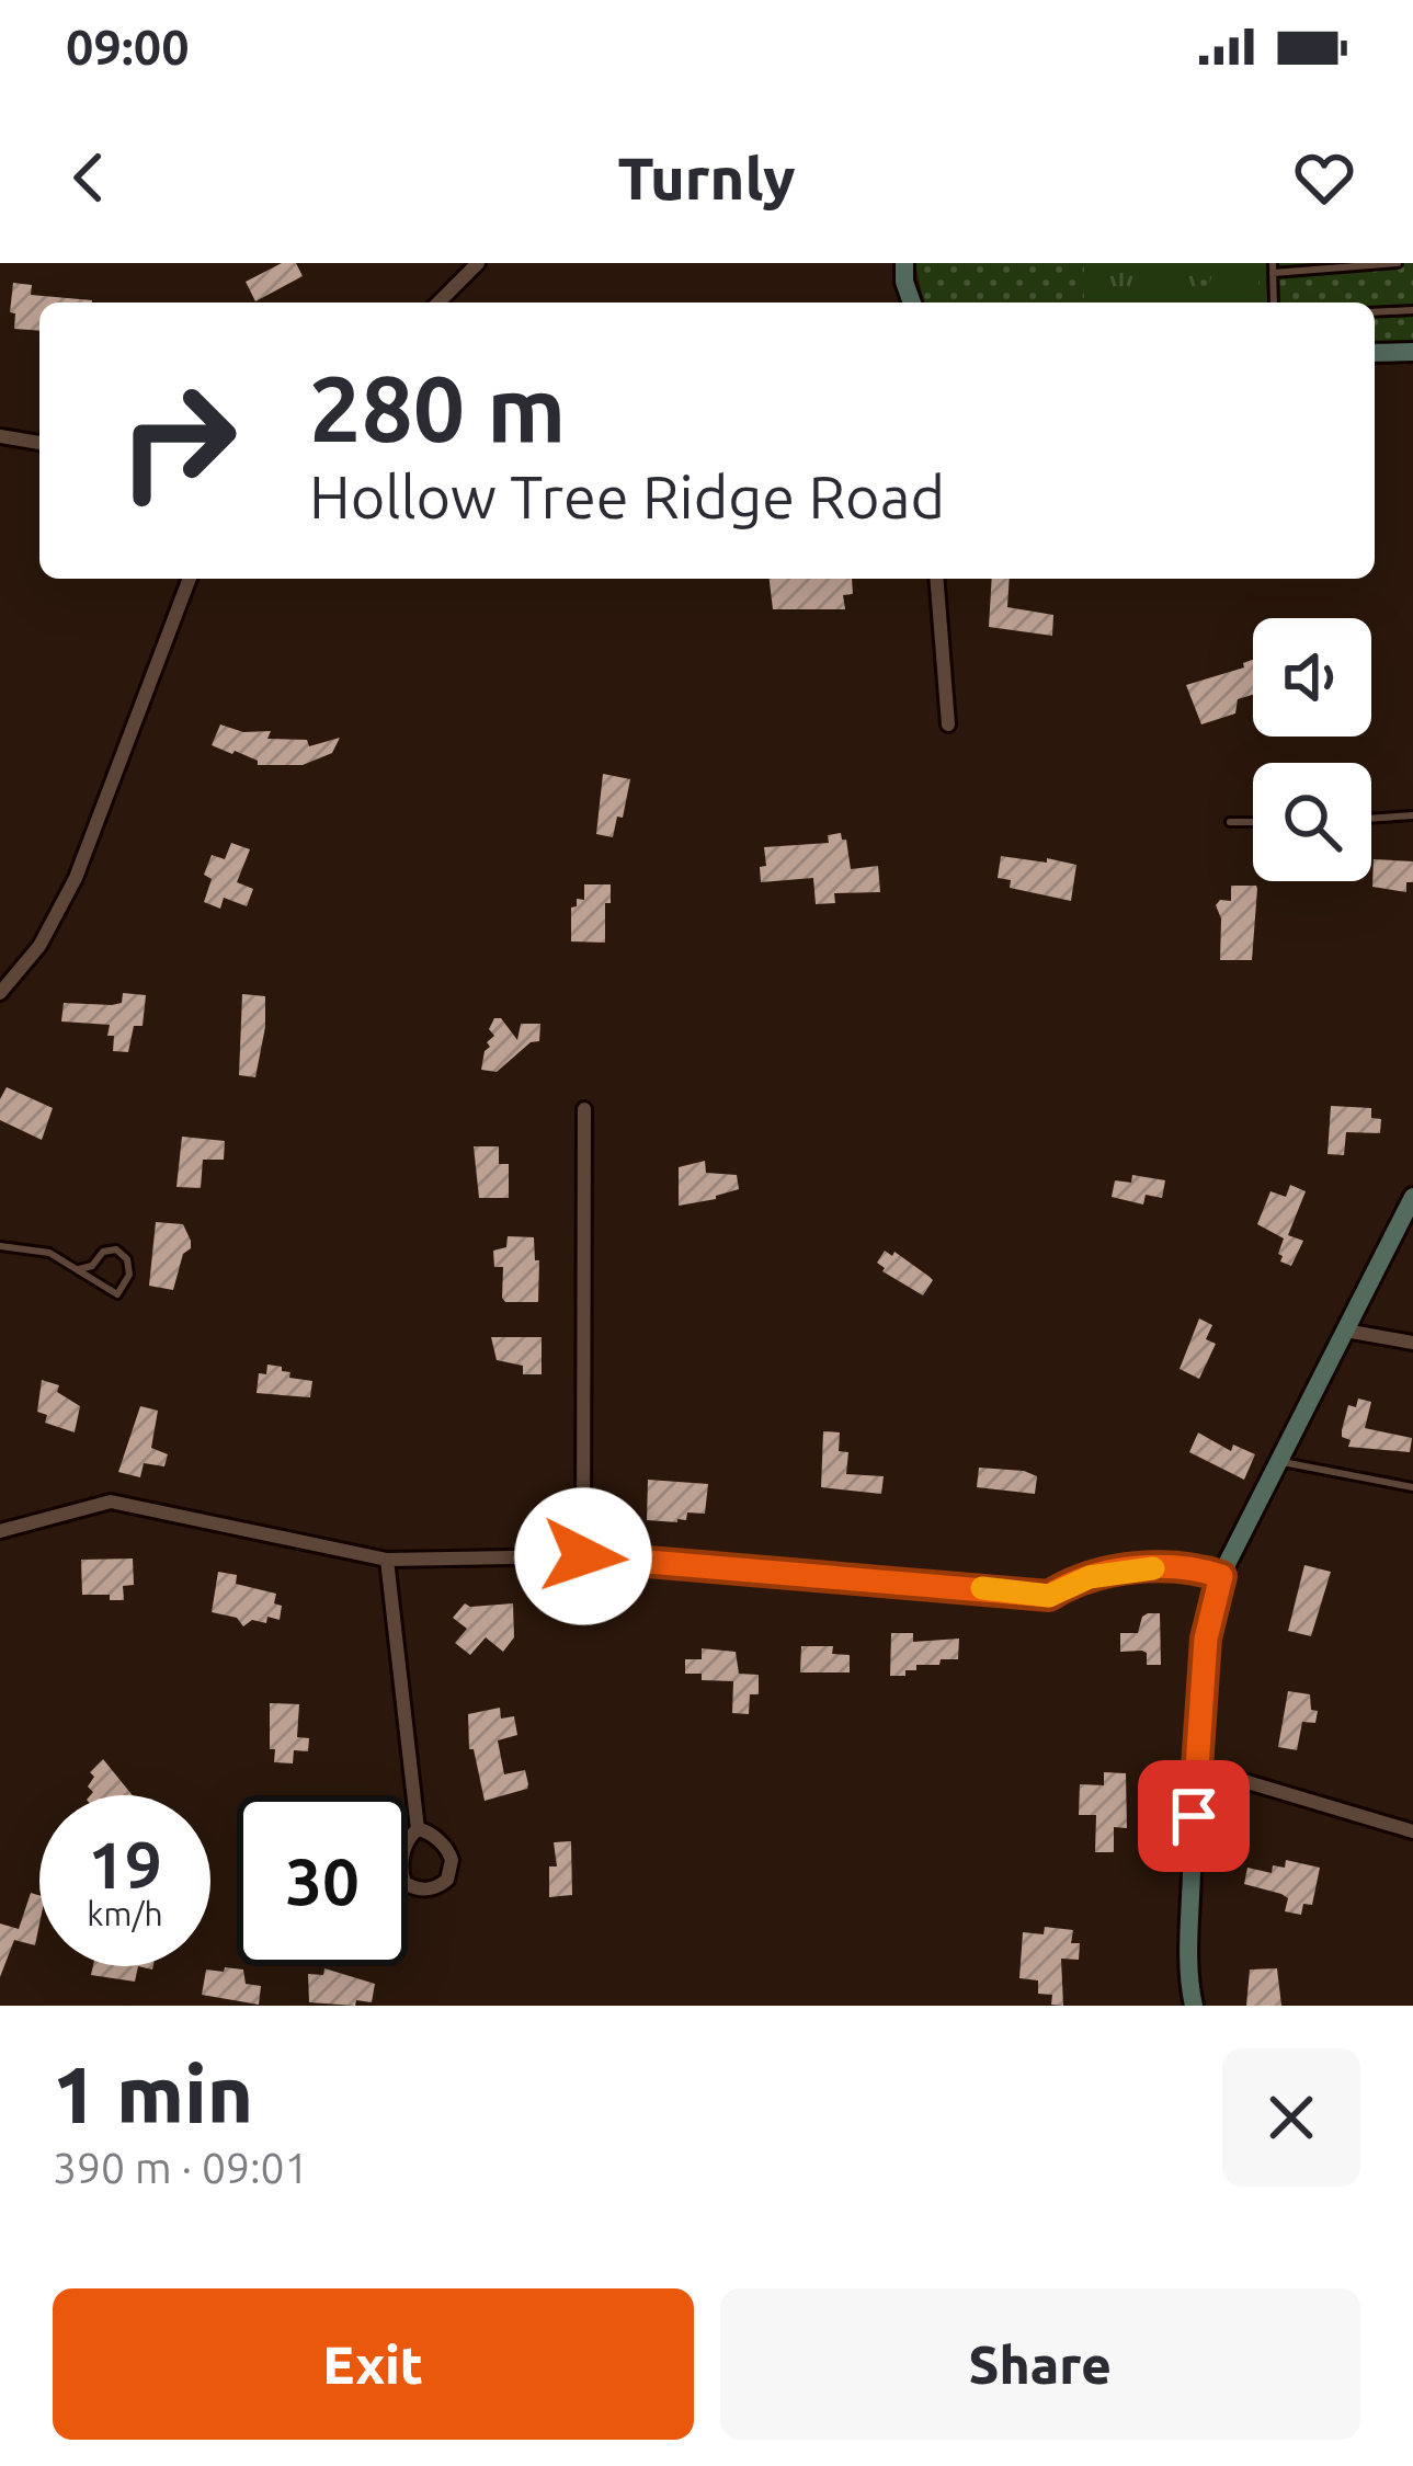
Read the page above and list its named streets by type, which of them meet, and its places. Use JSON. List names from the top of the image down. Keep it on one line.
{"page":{"status":"09:00","header":"Turnly","turn":["280 m","Hollow Tree Ridge Road"],"speed":"19 km/h","limit":"30","heading":["1 min","390 m · 09:01"],"buttons":["Exit","Share"]}}
